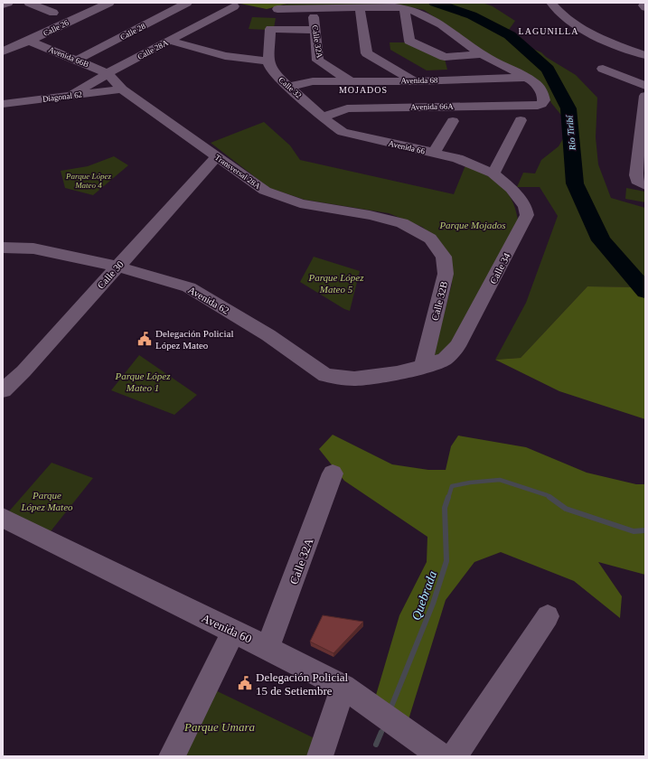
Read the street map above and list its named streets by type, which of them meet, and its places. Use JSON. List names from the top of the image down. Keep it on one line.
{"streets":{"street":["Calle 26","Calle 28","Calle 32A","Calle 28A","Avenida 66B","Avenida 68","Calle 32","Diagonal 62","Avenida 66A","Avenida 66","Transversal 28A","Calle 34","Calle 30","Avenida 62","Calle 32B","Avenida 60"]},"crossings":[["Calle 26","Avenida 66B"],["Calle 28","Avenida 66B"],["Calle 32A","Avenida 68"],["Calle 32A","Avenida 60"],["Calle 28A","Avenida 66B"],["Calle 28A","Diagonal 62"],["Calle 28A","Transversal 28A"],["Avenida 66B","Transversal 28A"],["Avenida 68","Calle 32"],["Avenida 68","Avenida 66A"],["Calle 32","Avenida 66A"],["Calle 32","Avenida 66"],["Diagonal 62","Transversal 28A"],["Avenida 66A","Avenida 66"],["Avenida 66","Calle 34"],["Transversal 28A","Calle 30"],["Transversal 28A","Calle 32B"],["Calle 34","Avenida 62"],["Calle 34","Calle 32B"],["Calle 30","Avenida 62"]],"districts":["LAGUNILLA","MOJADOS"],"water":["Río Tiribí","Quebrada"],"parks":["Parque López Mateo 4","Parque Mojados","Parque López Mateo 5","Parque López Mateo 1","Parque López Mateo","Parque Umara"],"places":{"public building":["Delegación Policial López Mateo","Delegación Policial 15 de Setiembre"]}}
